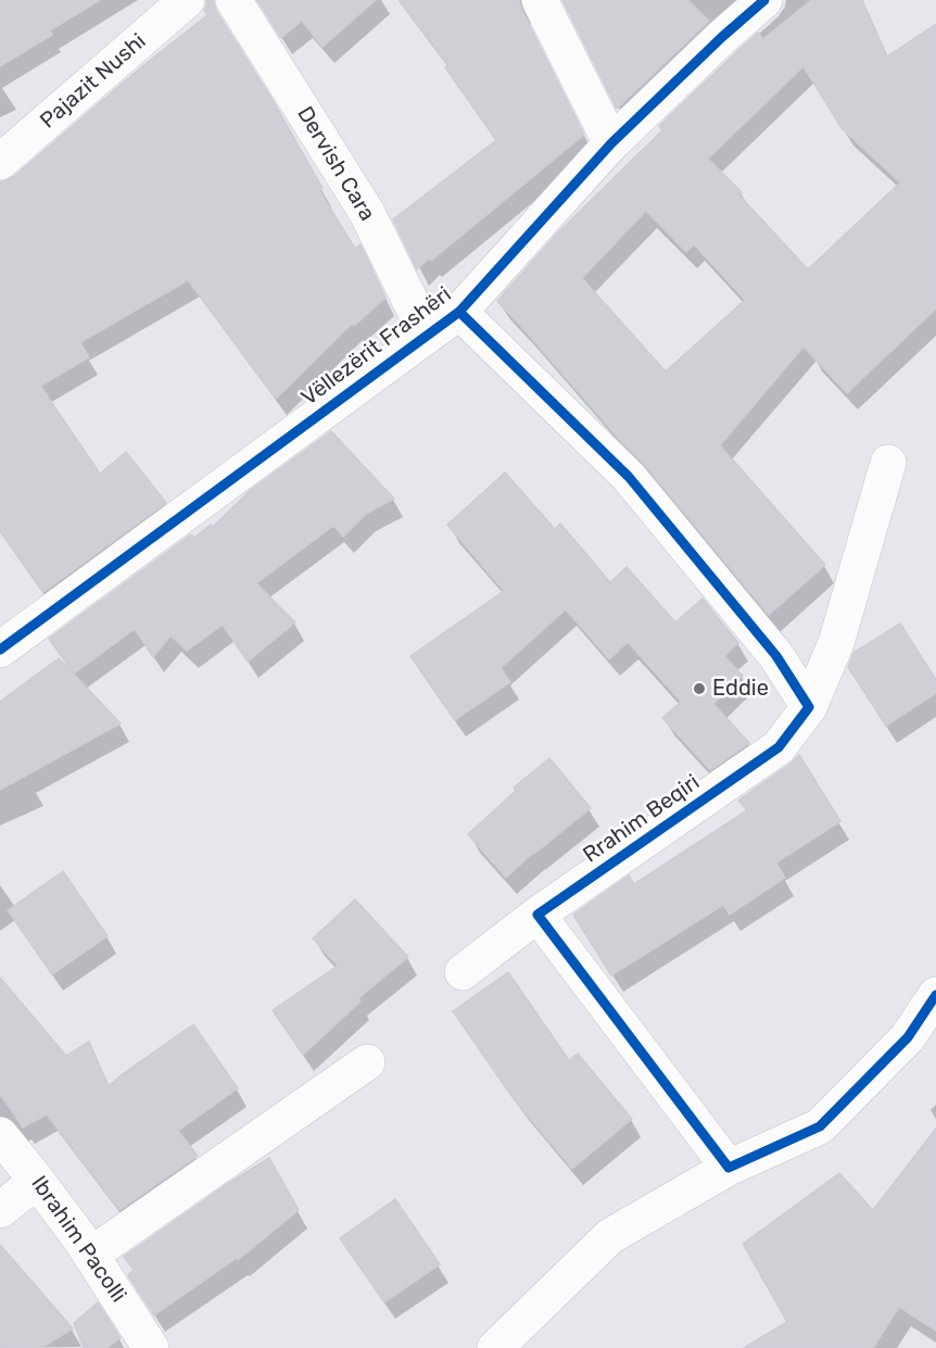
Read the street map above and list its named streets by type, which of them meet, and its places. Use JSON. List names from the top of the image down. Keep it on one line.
{"streets":{"street":["Pajazit Nushi","Dervish Cara","Vëllezërit Frashëri","Rrahim Beqiri","Ibrahim Pacolli"]},"crossings":[["Dervish Cara","Vëllezërit Frashëri"]],"places":["Eddie"]}
